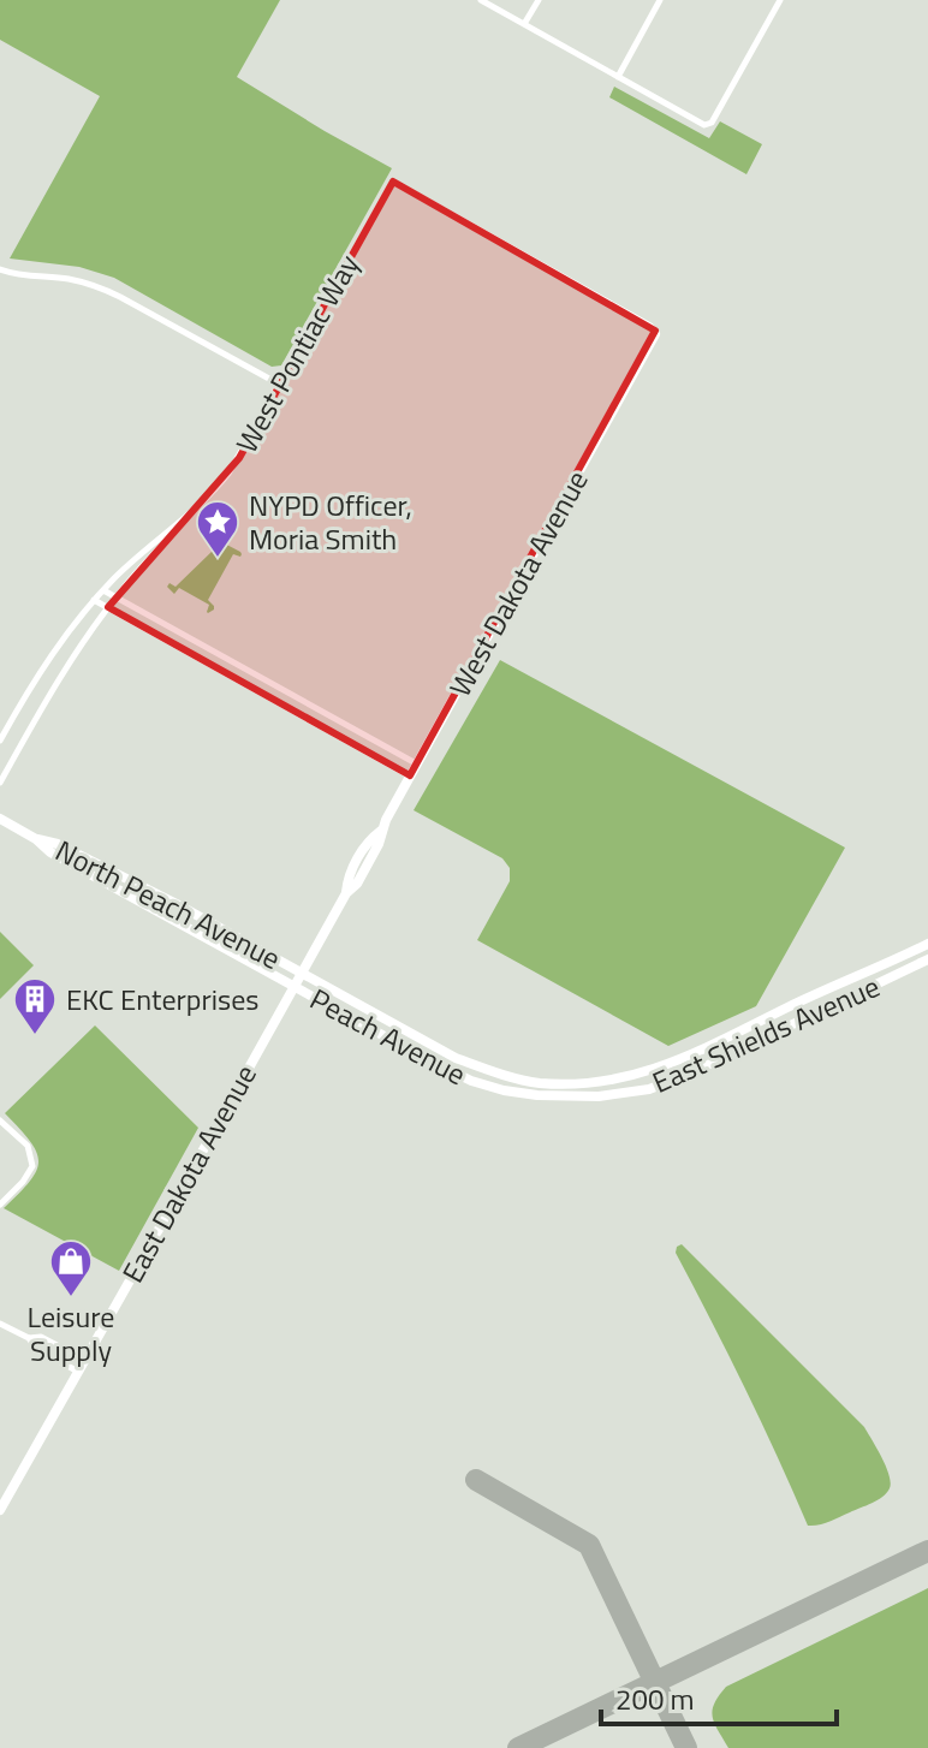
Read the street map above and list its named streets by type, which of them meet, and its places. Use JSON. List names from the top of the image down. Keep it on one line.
{"streets":{"main road":["West Dakota Avenue","North Peach Avenue","East Shields Avenue","Peach Avenue","East Dakota Avenue"],"street":["West Pontiac Way"]},"crossings":[["West Pontiac Way","West Dakota Avenue"],["West Dakota Avenue","North Peach Avenue"],["West Dakota Avenue","Peach Avenue"],["West Dakota Avenue","East Dakota Avenue"],["North Peach Avenue","Peach Avenue"],["North Peach Avenue","East Dakota Avenue"],["East Shields Avenue","Peach Avenue"],["Peach Avenue","East Dakota Avenue"]],"places":{"place":["NYPD Officer, Moria Smith"],"building":["EKC Enterprises"],"shop":["Leisure Supply"]},"scale_bar":"200 m"}
